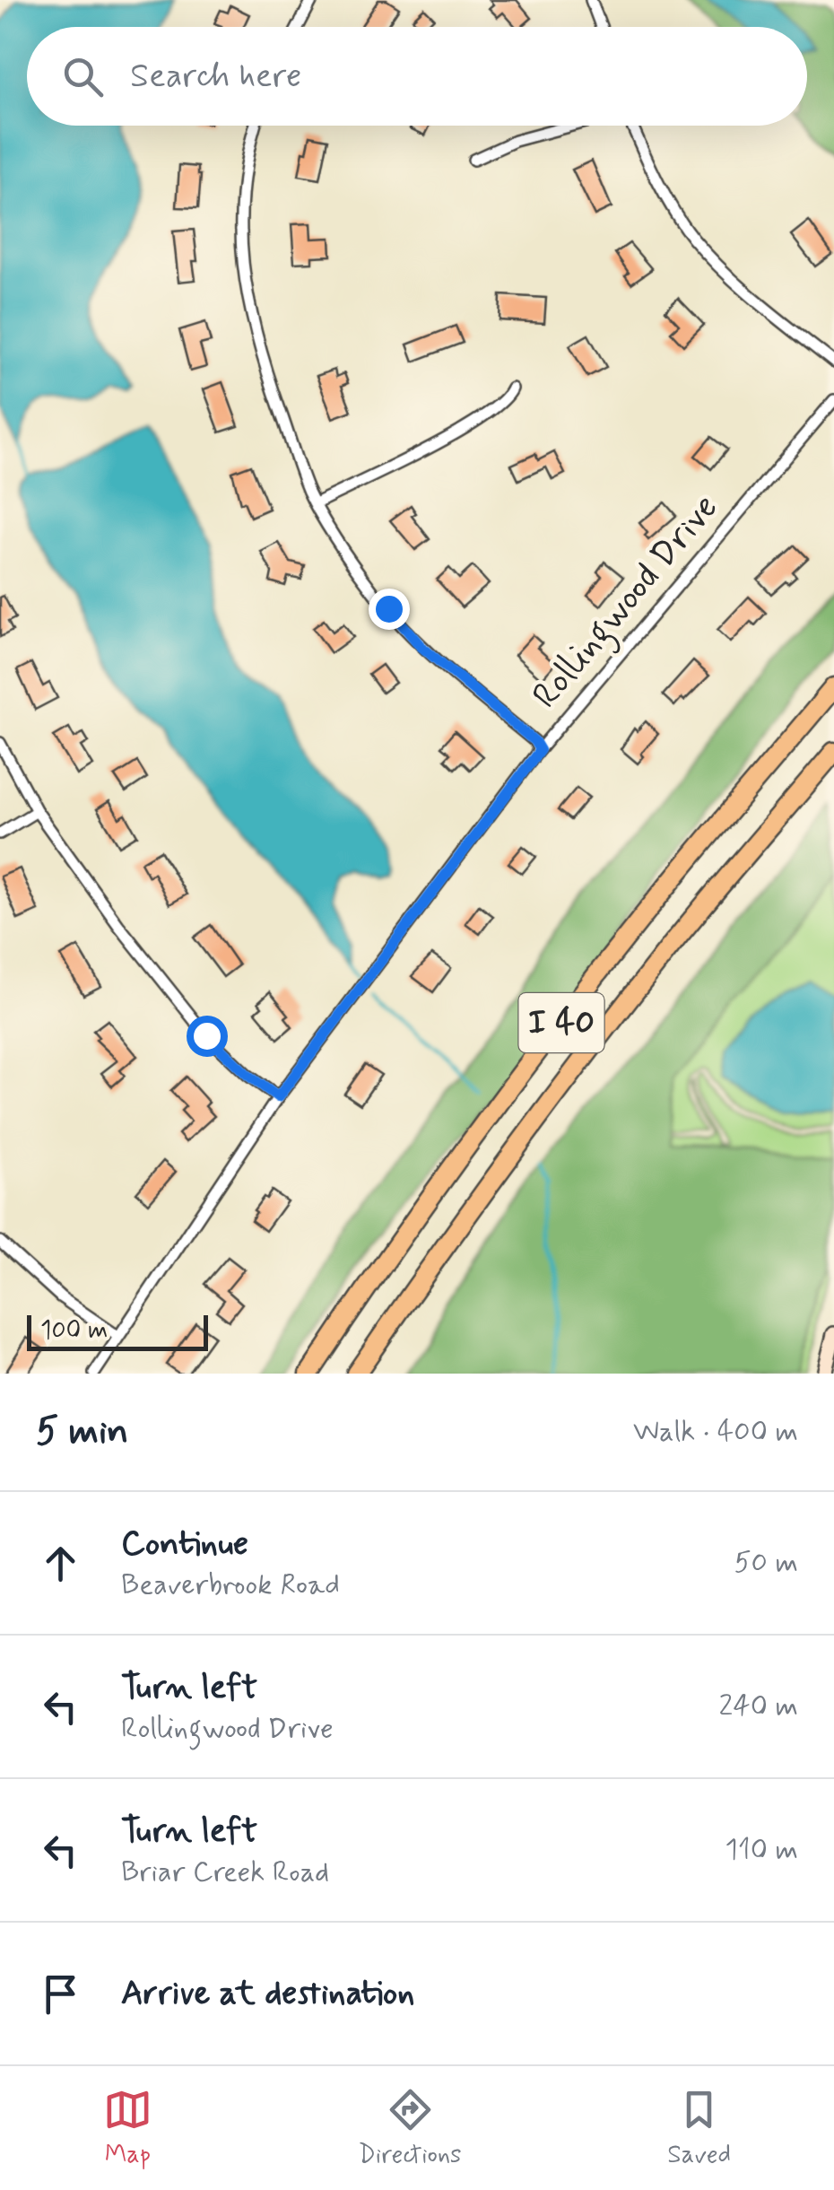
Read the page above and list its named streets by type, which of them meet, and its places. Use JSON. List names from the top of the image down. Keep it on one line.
{"streets":{"highway":["I 40"],"street":["Rollingwood Drive"]},"scale_bar":"100 m","page":{"search":"Search here","scale":"100 m","heading":["5 min","Walk · 400 m"],"list":[["Continue","Beaverbrook Road","50 m"],["Turn left","Rollingwood Drive","240 m"],["Turn left","Briar Creek Road","110 m"],"Arrive at destination"],"nav":["Map","Directions","Saved"]}}
